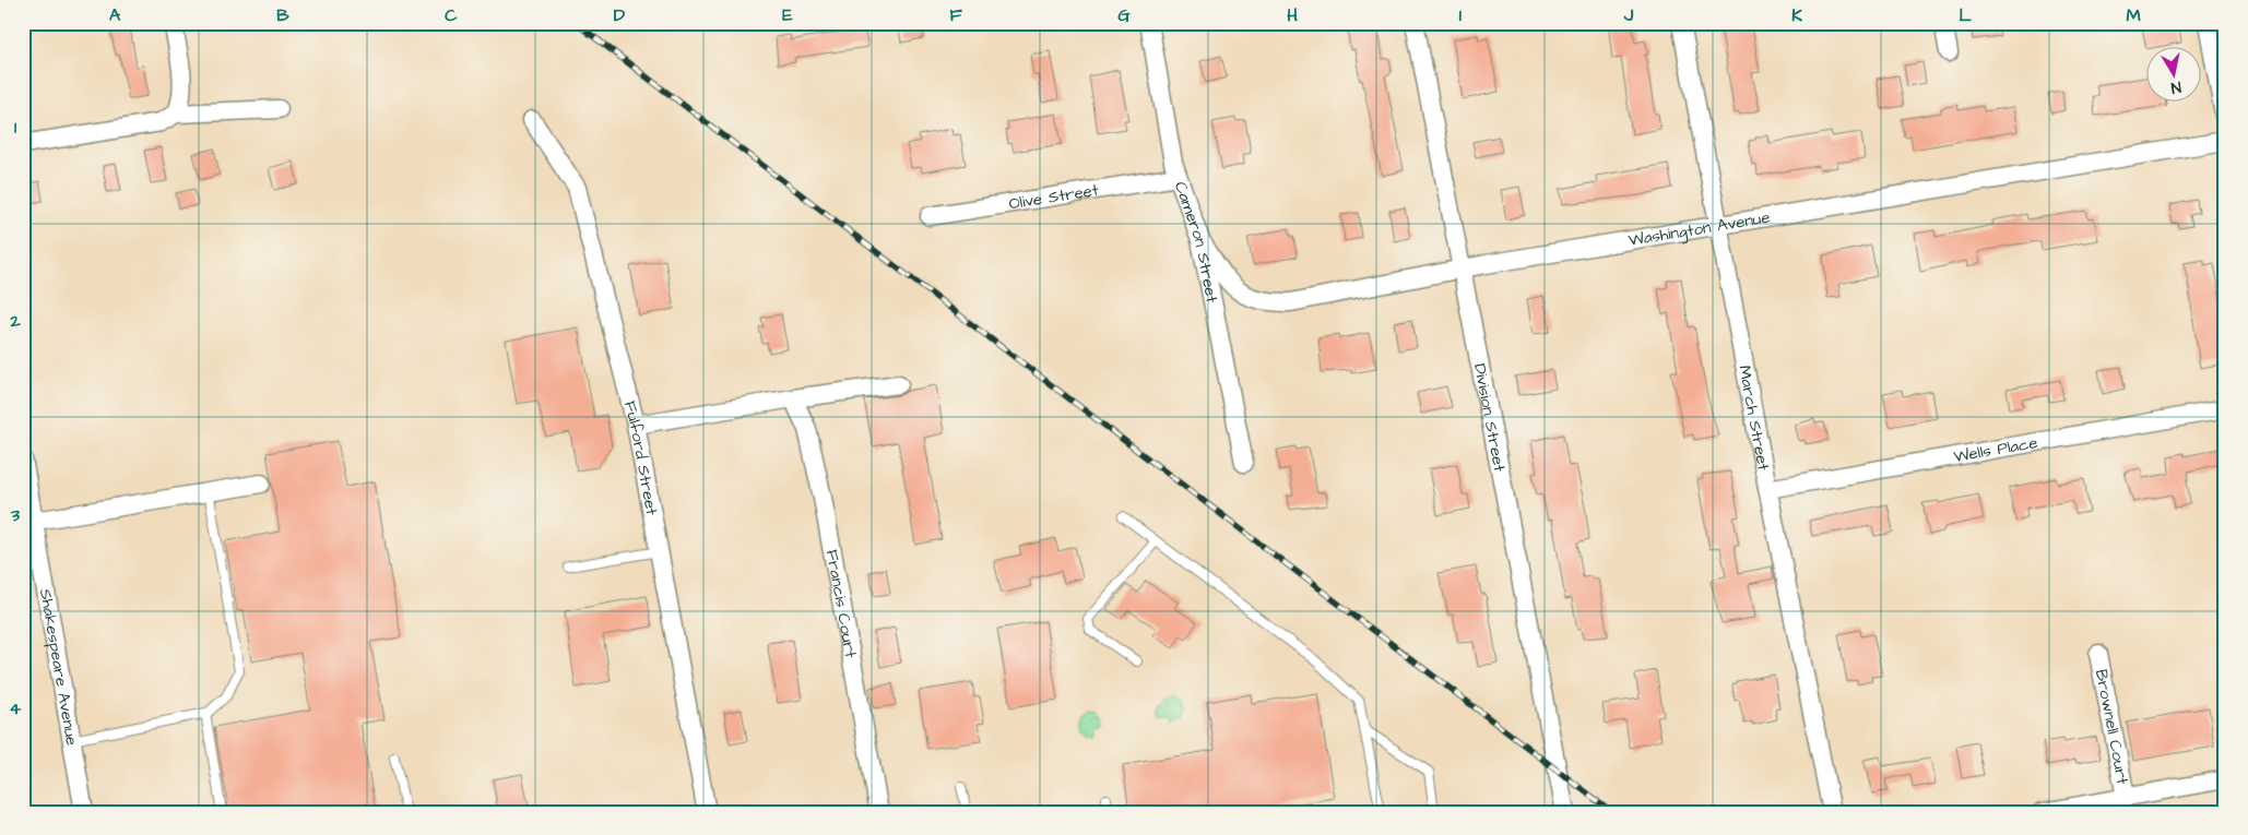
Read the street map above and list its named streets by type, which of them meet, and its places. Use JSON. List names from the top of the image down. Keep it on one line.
{"streets":{"street":["Olive Street","Washington Avenue","Cameron Street","Division Street","March Street","Wells Place","Fulford Street","Francis Court","Shakespeare Avenue","Brownell Court"]},"crossings":[["Olive Street","Cameron Street"],["Washington Avenue","Cameron Street"],["Washington Avenue","Division Street"],["Washington Avenue","March Street"],["March Street","Wells Place"]],"north":"bottom","grid":{"columns":["A","B","C","D","E","F","G","H","I","J","K","L","M"],"rows":["1","2","3","4"]}}
